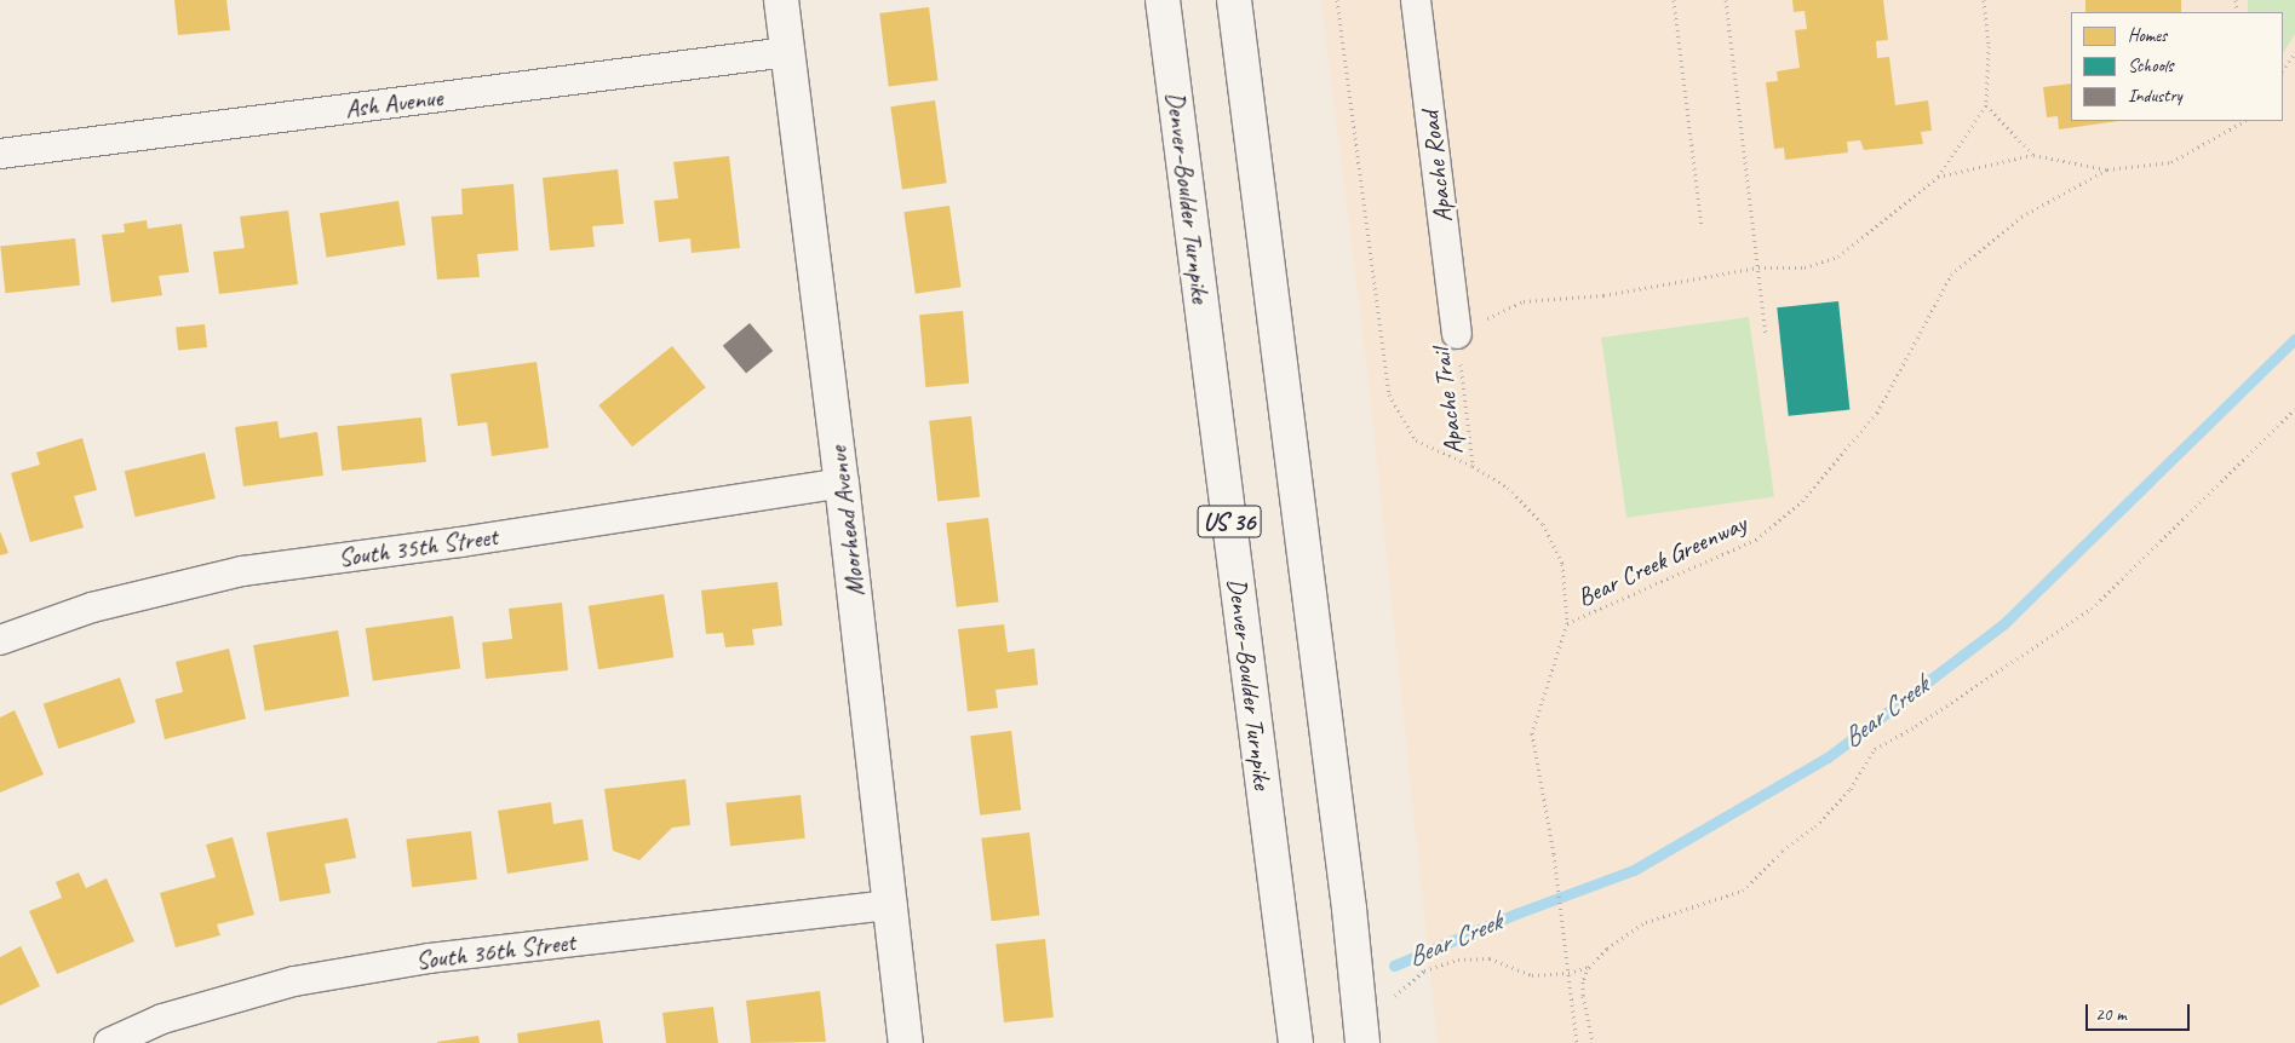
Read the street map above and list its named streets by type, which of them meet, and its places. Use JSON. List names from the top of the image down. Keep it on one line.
{"streets":{"main road":["Denver–Boulder Turnpike","Moorhead Avenue","US 36"],"street":["Ash Avenue","Apache Road","South 35th Street","South 36th Street"],"path":["Apache Trail","Bear Creek Greenway"]},"crossings":[["Ash Avenue","Moorhead Avenue"],["Apache Road","Apache Trail"],["Moorhead Avenue","South 35th Street"],["Moorhead Avenue","South 36th Street"]],"water":["Bear Creek"],"legend":["Homes","Schools","Industry"],"scale_bar":"20 m"}
